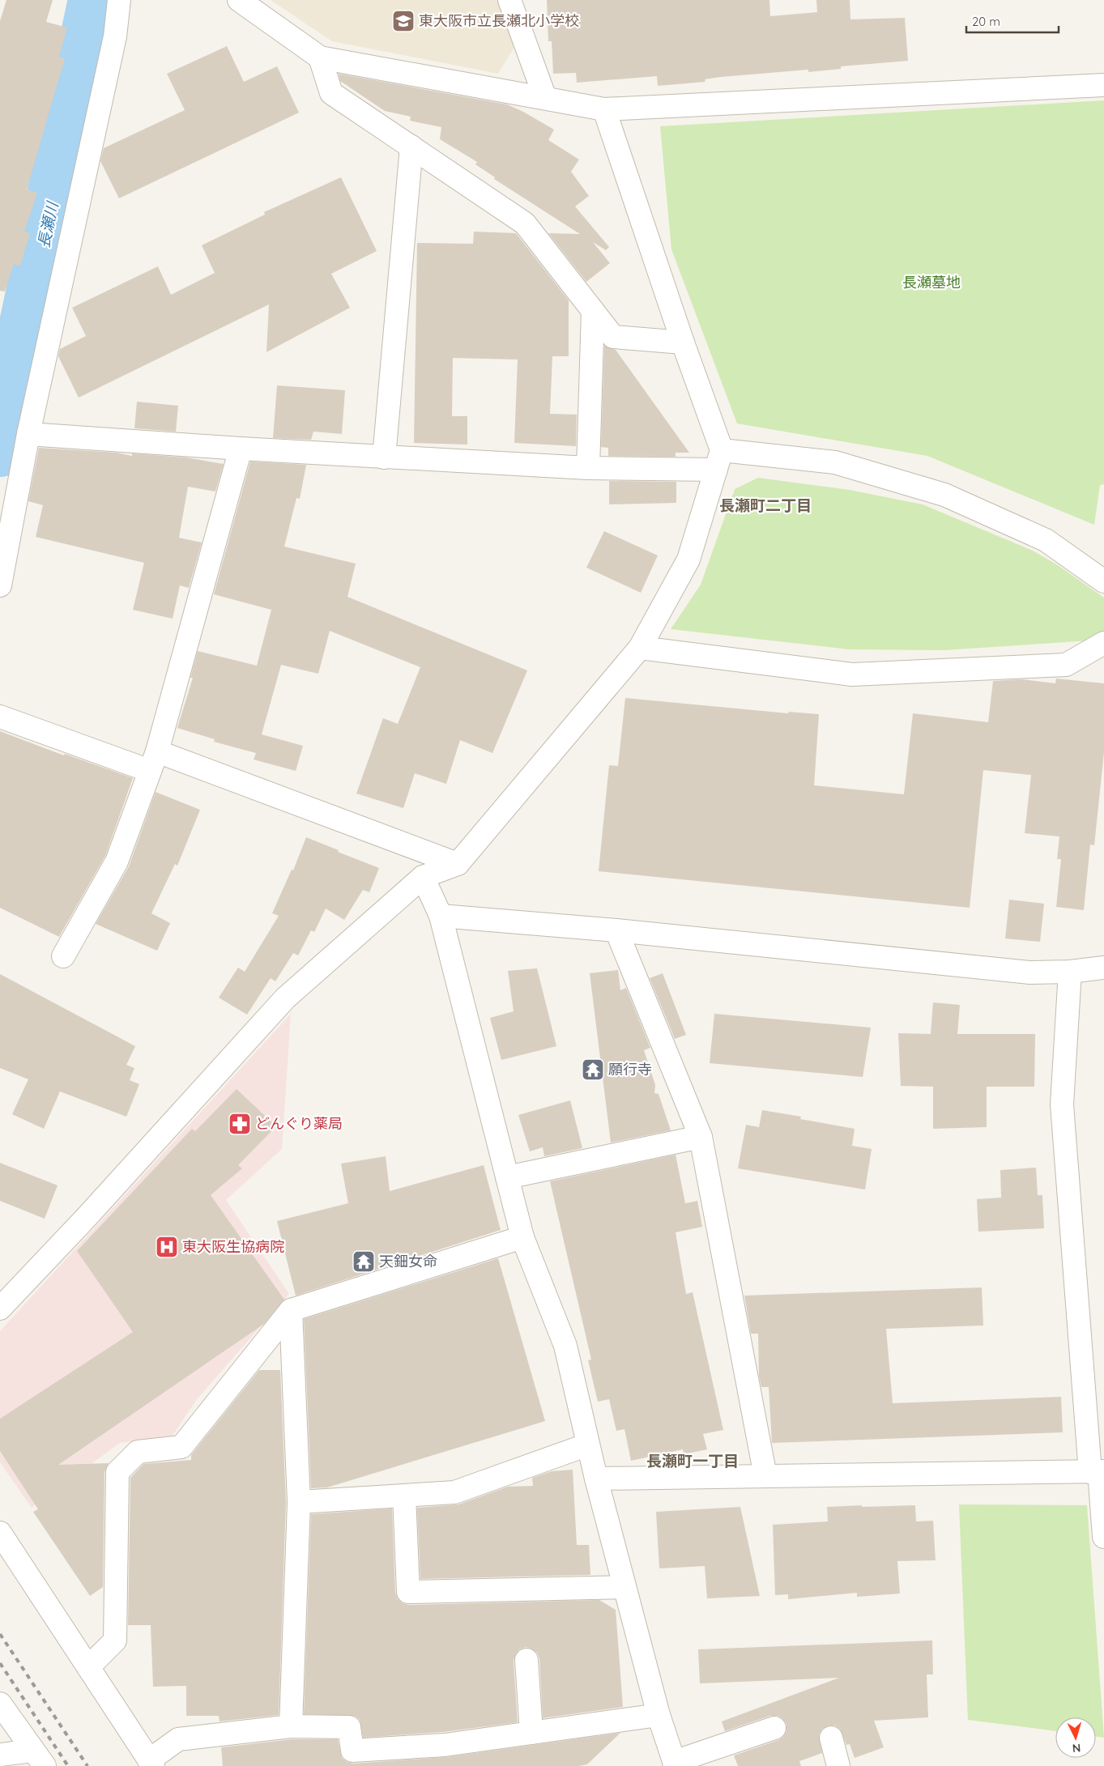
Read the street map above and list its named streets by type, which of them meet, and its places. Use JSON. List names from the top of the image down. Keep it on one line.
{"districts":["長瀬町二丁目","長瀬町一丁目"],"water":["長瀬川"],"parks":["長瀬墓地"],"places":{"school or university":["東大阪市立長瀬北小学校"],"temple":["願行寺","天鈿女命"],"pharmacy":["どんぐり薬局"],"hospital":["東大阪生協病院"]},"scale_bar":"20 m","north":"bottom"}
